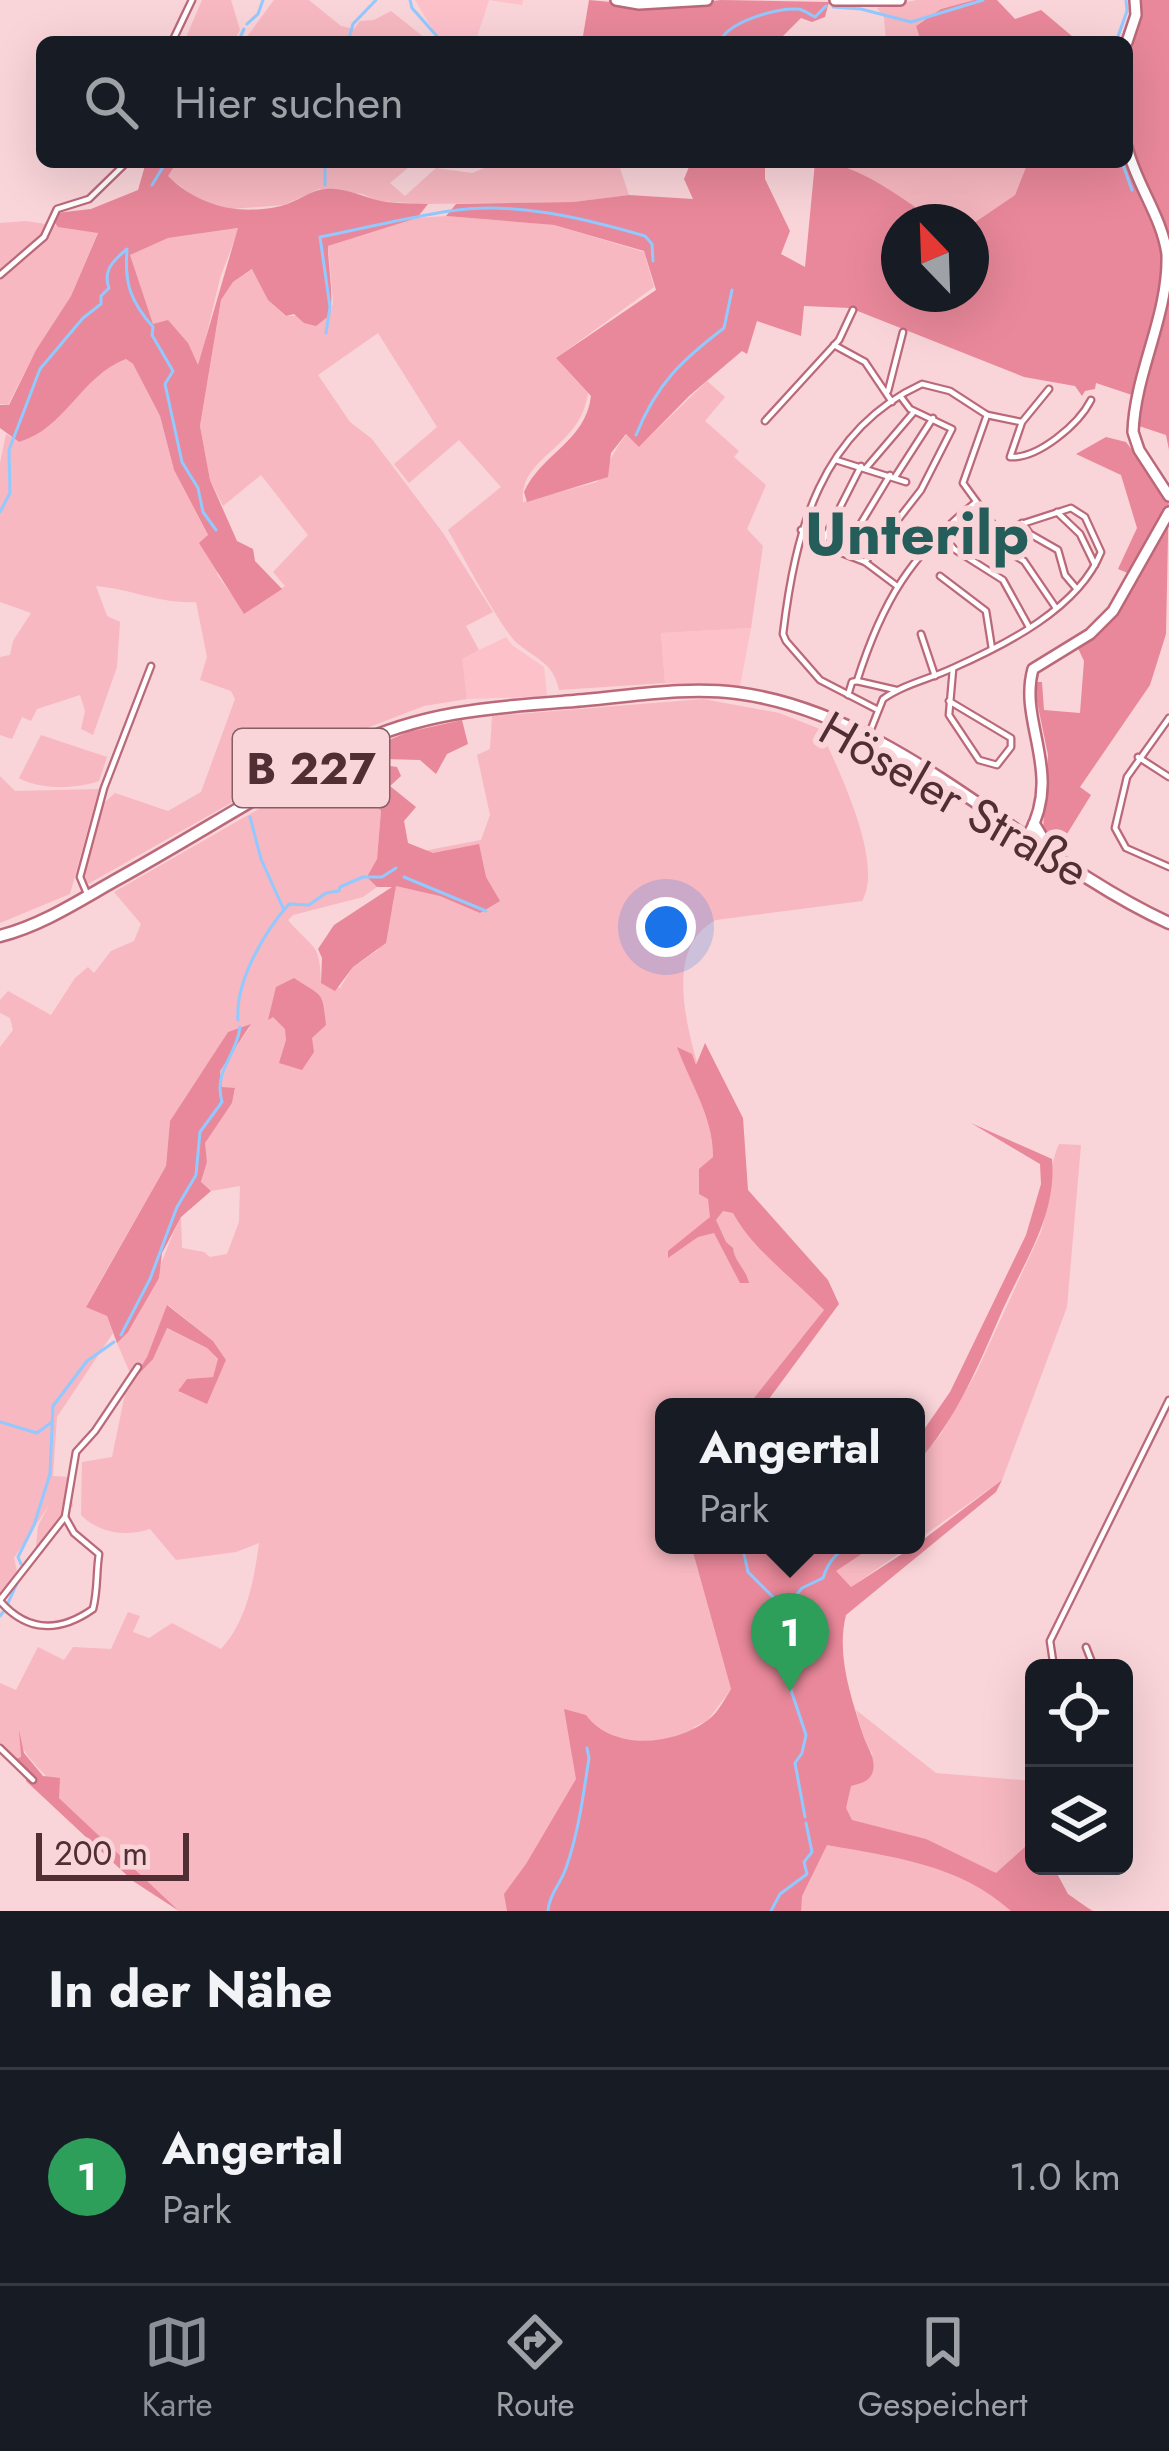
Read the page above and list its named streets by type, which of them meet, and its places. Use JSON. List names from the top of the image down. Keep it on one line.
{"streets":{"main road":["B 227","Höseler Straße"]},"crossings":[["B 227","Höseler Straße"]],"districts":["Unterilp"],"scale_bar":"200 m","north":"top left","page":{"search":"Hier suchen","popup":["Angertal","Park"],"pins":"1","scale":"200 m","heading":"In der Nähe","list":[{"mark":"1","name":"Angertal","note":"Park","value":"1.0 km"}],"nav":["Karte","Route","Gespeichert"]}}
